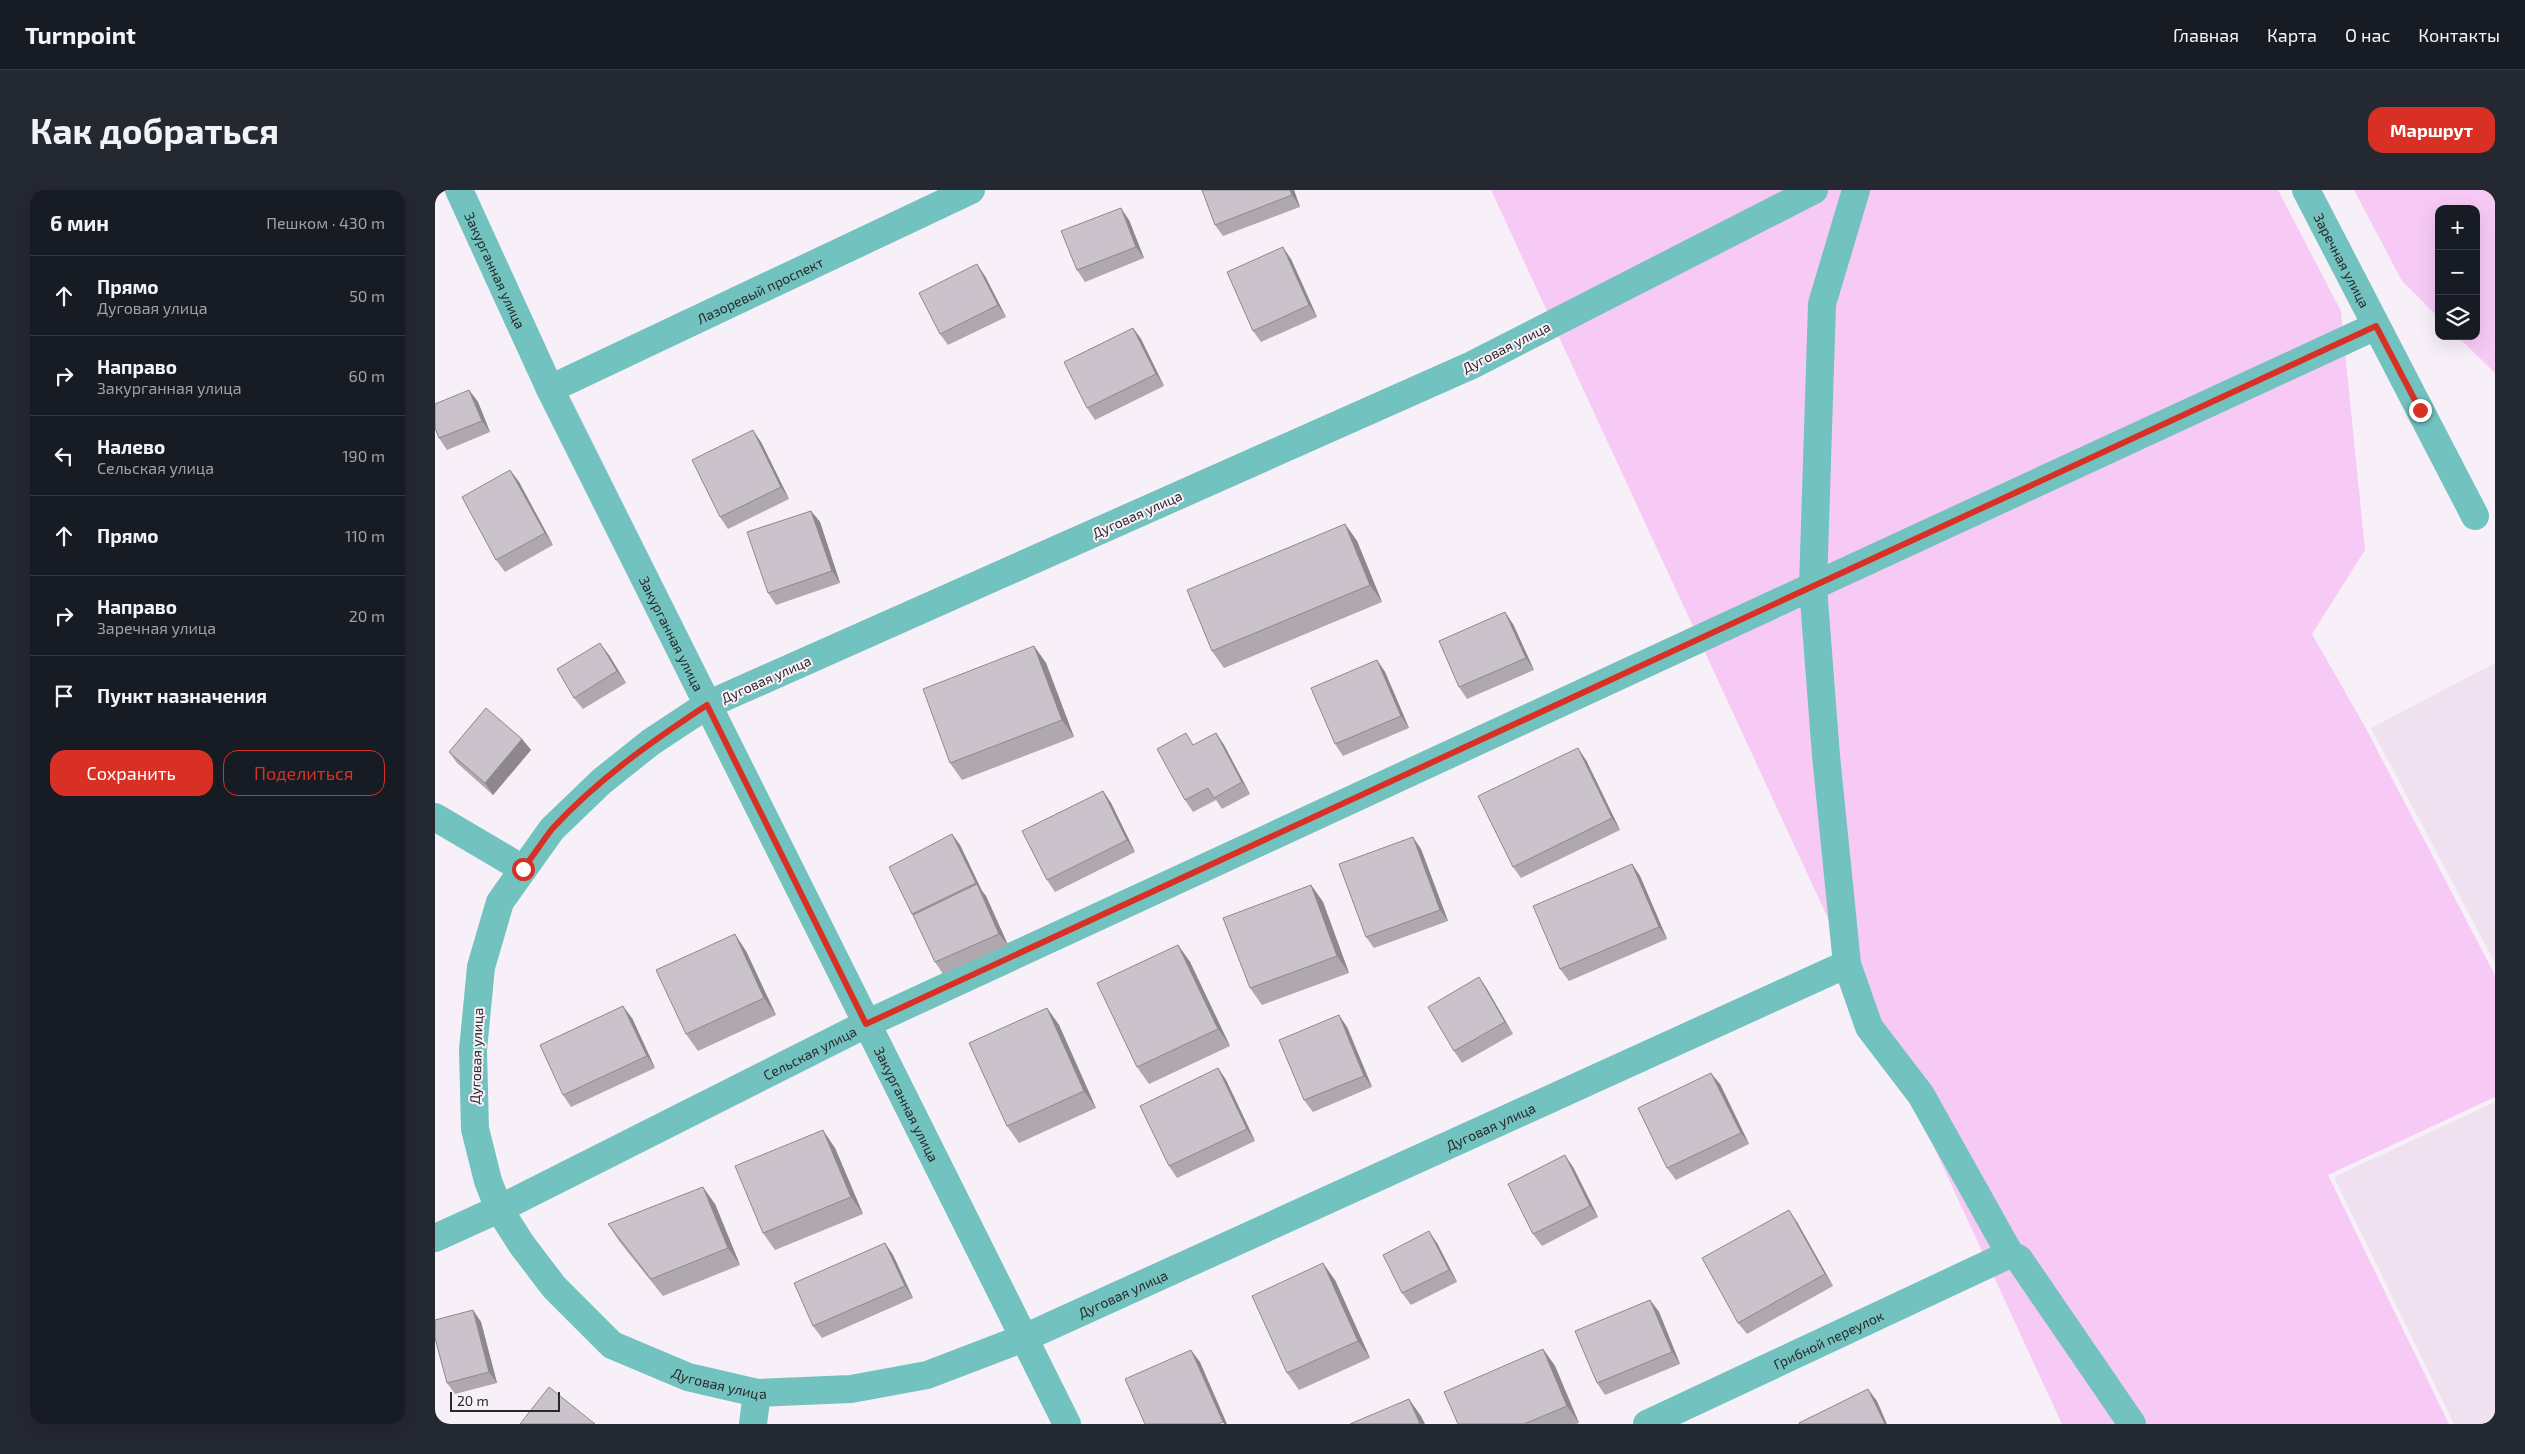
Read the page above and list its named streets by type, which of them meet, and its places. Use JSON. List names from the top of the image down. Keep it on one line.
{"streets":{"street":["Заречная улица","Закурганная улица","Лазоревый проспект","Дуговая улица","Сельская улица","Грибной переулок"]},"crossings":[["Заречная улица","Сельская улица"],["Закурганная улица","Лазоревый проспект"],["Закурганная улица","Дуговая улица"],["Закурганная улица","Сельская улица"],["Дуговая улица","Сельская улица"]],"scale_bar":"20 m","page":{"header":"Turnpoint","nav":["Главная","Карта","О нас","Контакты"],"buttons":["Маршрут",["Сохранить","Поделиться"]],"title":"Как добраться","heading":["6 мин","Пешком · 430 m"],"map_buttons":["+","−"],"list":[["Прямо","Дуговая улица","50 m"],["Направо","Закурганная улица","60 m"],["Налево","Сельская улица","190 m"],["Прямо","110 m"],["Направо","Заречная улица","20 m"],"Пункт назначения"],"scale":"20 m"}}
